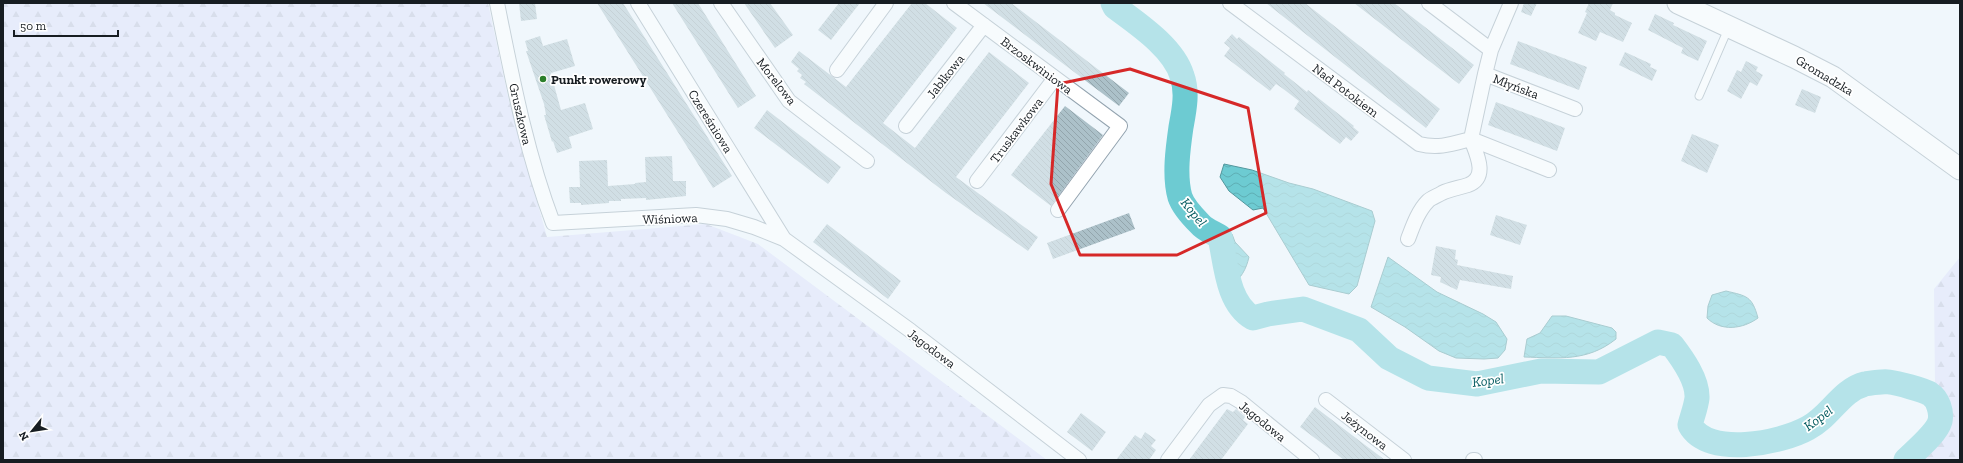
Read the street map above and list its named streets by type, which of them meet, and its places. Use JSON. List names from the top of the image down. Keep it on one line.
{"streets":{"street":["Brzoskwiniowa","Gromadzka","Jabłkowa","Morelowa","Młyńska","Nad Potokiem","Gruszkowa","Czereśniowa","Truskawkowa","Wiśniowa","Jagodowa","Jeżynowa"]},"crossings":[["Brzoskwiniowa","Jabłkowa"],["Brzoskwiniowa","Truskawkowa"],["Gruszkowa","Wiśniowa"],["Czereśniowa","Wiśniowa"],["Czereśniowa","Jagodowa"],["Wiśniowa","Jagodowa"]],"water":["Kopel"],"places":["Punkt rowerowy"],"scale_bar":"50 m","north":"bottom left"}
